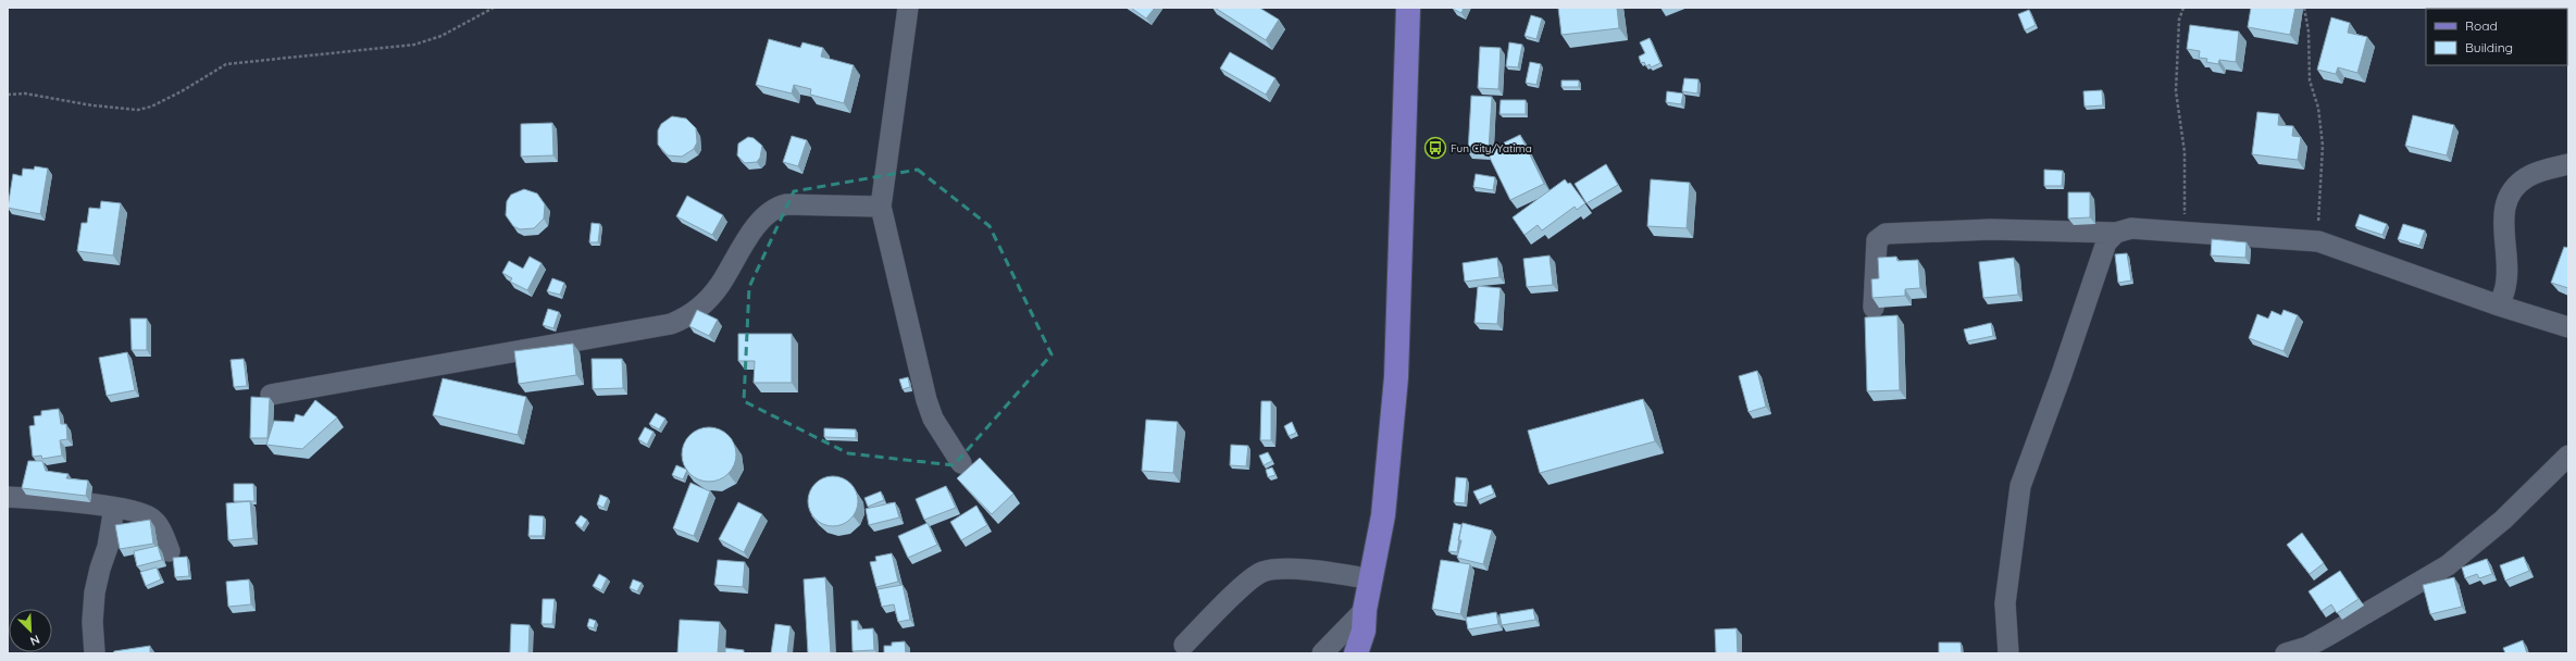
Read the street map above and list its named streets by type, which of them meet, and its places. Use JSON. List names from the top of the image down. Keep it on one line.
{"places":{"bus stop":["Fun City/Yatima"]},"legend":["Road","Building"],"north":"bottom right"}
